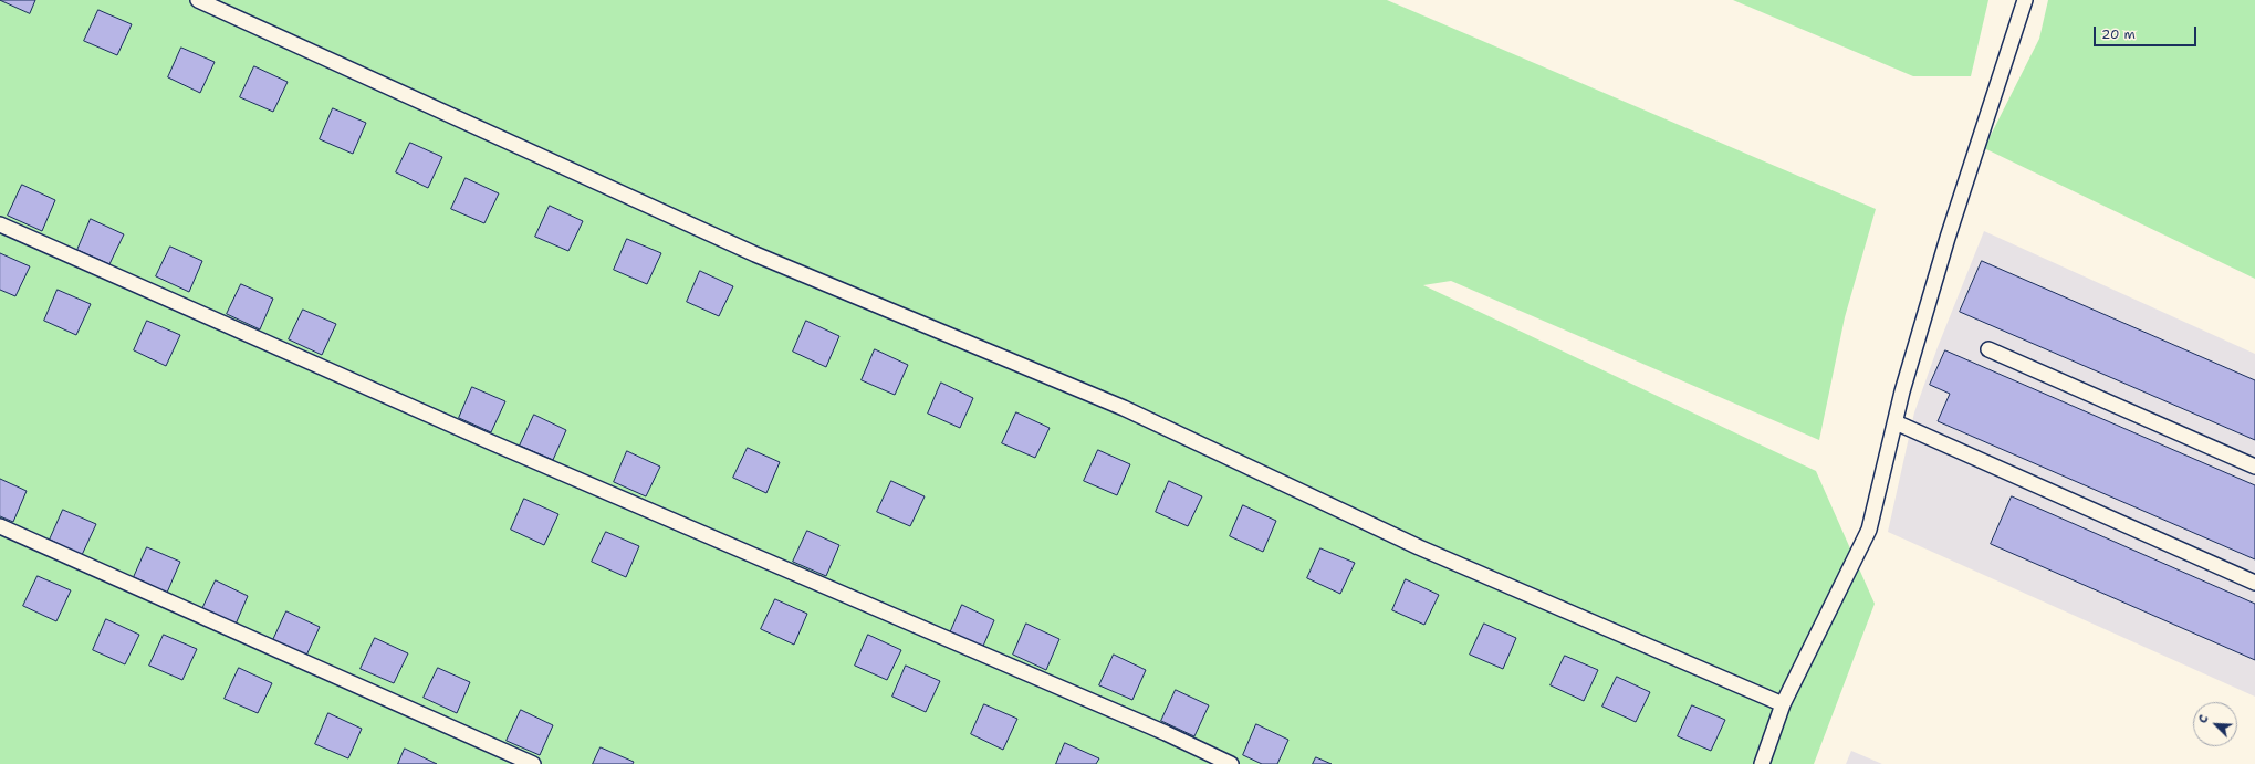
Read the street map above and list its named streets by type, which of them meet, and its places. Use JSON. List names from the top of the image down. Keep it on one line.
{"scale_bar":"20 m","north":"top left"}
